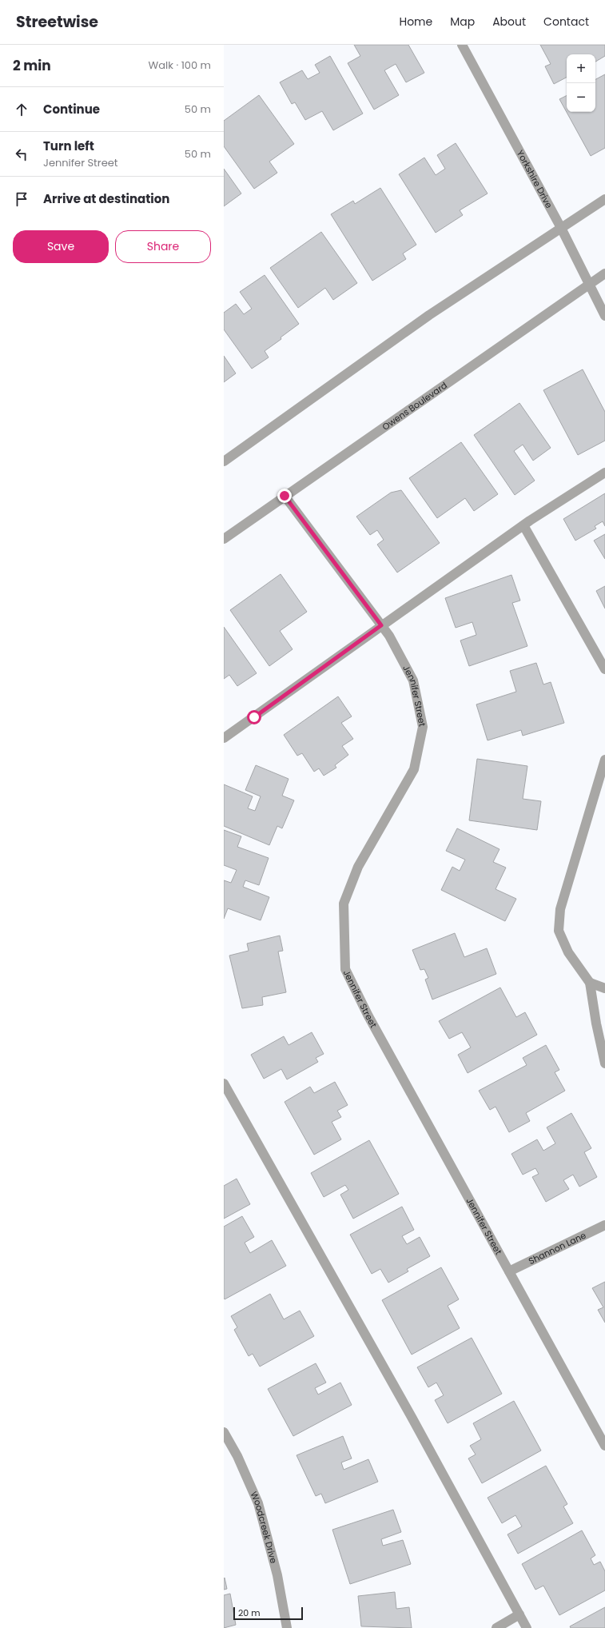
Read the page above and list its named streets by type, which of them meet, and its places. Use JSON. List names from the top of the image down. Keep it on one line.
{"streets":{"street":["Yorkshire Drive","Owens Boulevard","Jennifer Street","Shannon Lane","Woodcreek Drive"]},"crossings":[["Yorkshire Drive","Owens Boulevard"],["Owens Boulevard","Jennifer Street"],["Jennifer Street","Shannon Lane"]],"scale_bar":"20 m","page":{"header":"Streetwise","nav":["Home","Map","About","Contact"],"heading":["2 min","Walk · 100 m"],"map_buttons":["+","−"],"list":[["Continue","50 m"],["Turn left","Jennifer Street","50 m"],"Arrive at destination"],"buttons":["Save","Share"],"scale":"20 m"}}
